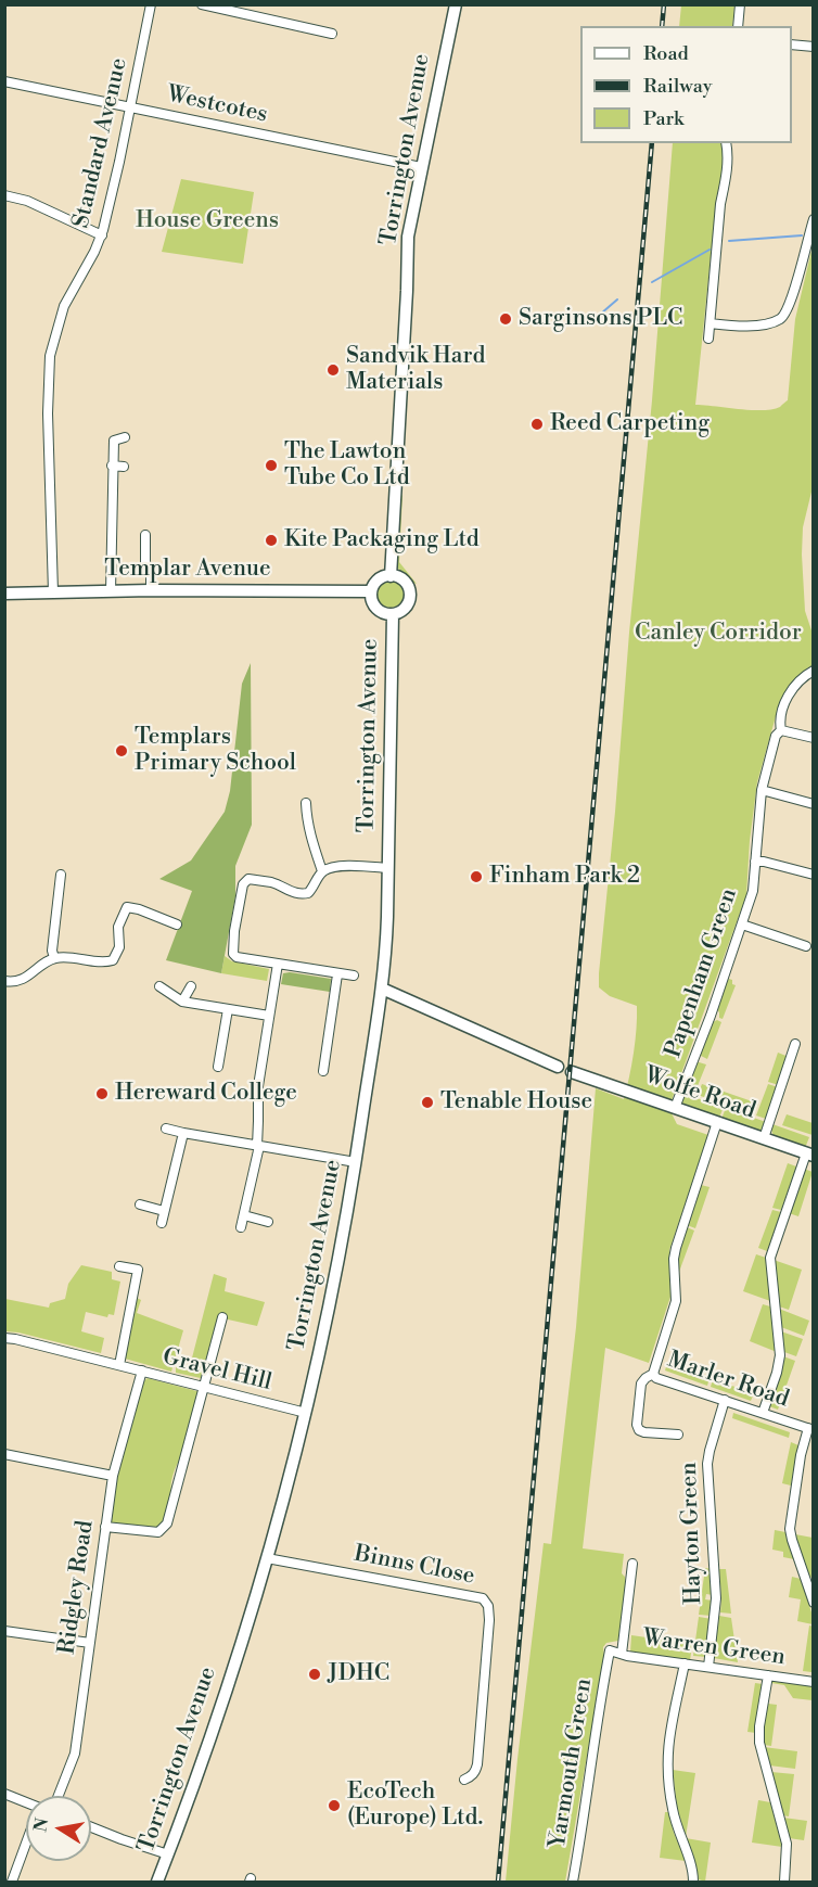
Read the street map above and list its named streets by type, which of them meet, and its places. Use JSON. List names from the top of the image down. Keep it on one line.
{"streets":{"street":["Westcotes","Standard Avenue","Torrington Avenue","Templar Avenue","Papenham Green","Wolfe Road","Gravel Hill","Marler Road","Hayton Green","Binns Close","Ridgley Road","Warren Green","Yarmouth Green"]},"crossings":[["Westcotes","Standard Avenue"],["Westcotes","Torrington Avenue"],["Standard Avenue","Templar Avenue"],["Torrington Avenue","Templar Avenue"],["Torrington Avenue","Gravel Hill"],["Torrington Avenue","Binns Close"],["Papenham Green","Wolfe Road"],["Gravel Hill","Ridgley Road"],["Marler Road","Hayton Green"],["Hayton Green","Warren Green"],["Warren Green","Yarmouth Green"]],"parks":["House Greens","Canley Corridor"],"places":["Sarginsons PLC","Sandvik Hard Materials","Reed Carpeting","The Lawton Tube Co Ltd","Kite Packaging Ltd","Templars Primary School","Finham Park 2","Hereward College","Tenable House","JDHC","EcoTech (Europe) Ltd."],"legend":["Road","Railway","Park"],"north":"left"}
